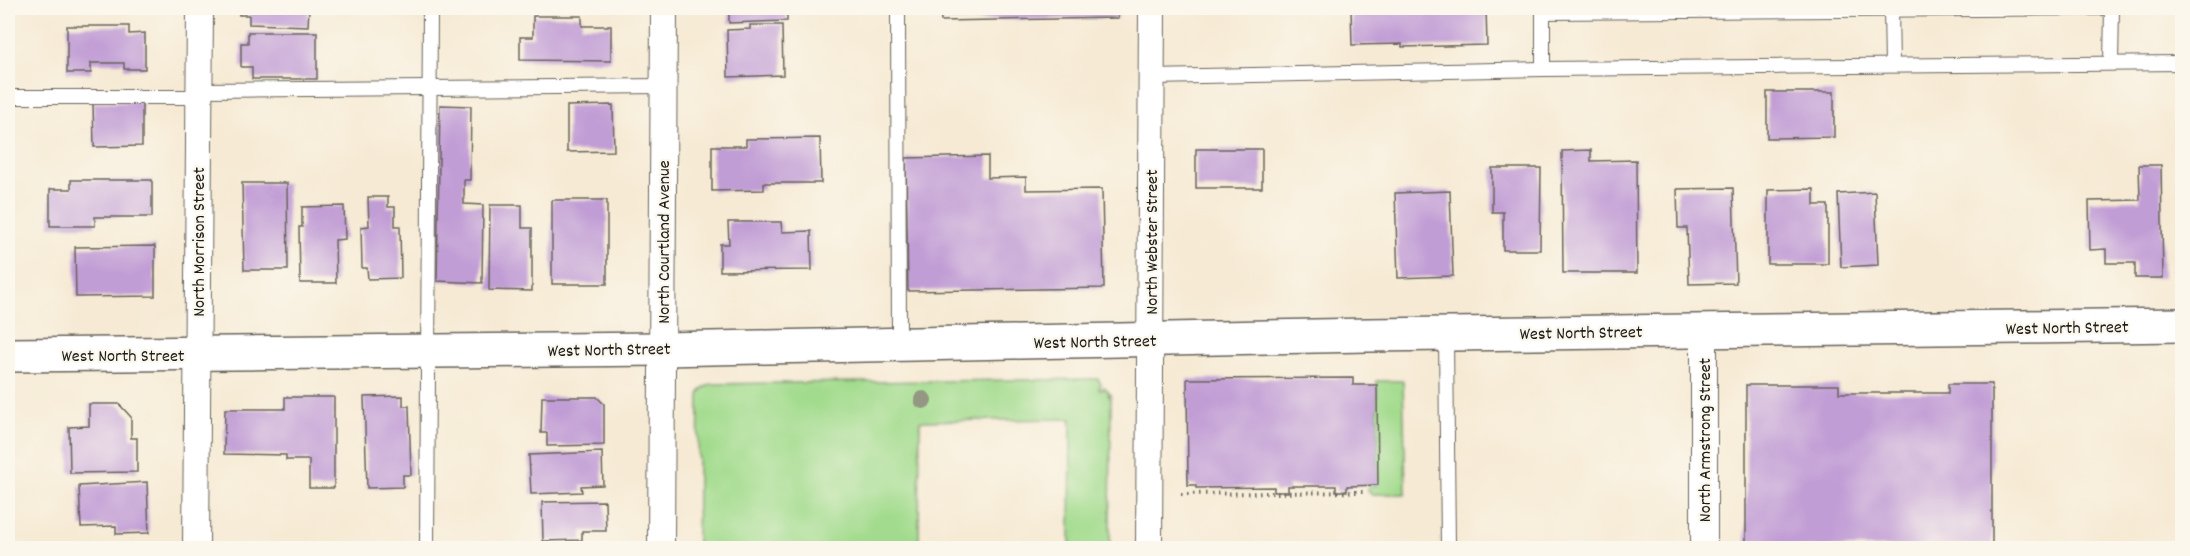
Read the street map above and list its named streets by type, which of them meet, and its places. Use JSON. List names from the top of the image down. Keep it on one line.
{"streets":{"street":["North Morrison Street","North Courtland Avenue","North Webster Street","West North Street","North Armstrong Street"]},"crossings":[["North Morrison Street","West North Street"],["North Courtland Avenue","West North Street"],["North Webster Street","West North Street"],["West North Street","North Armstrong Street"]]}
